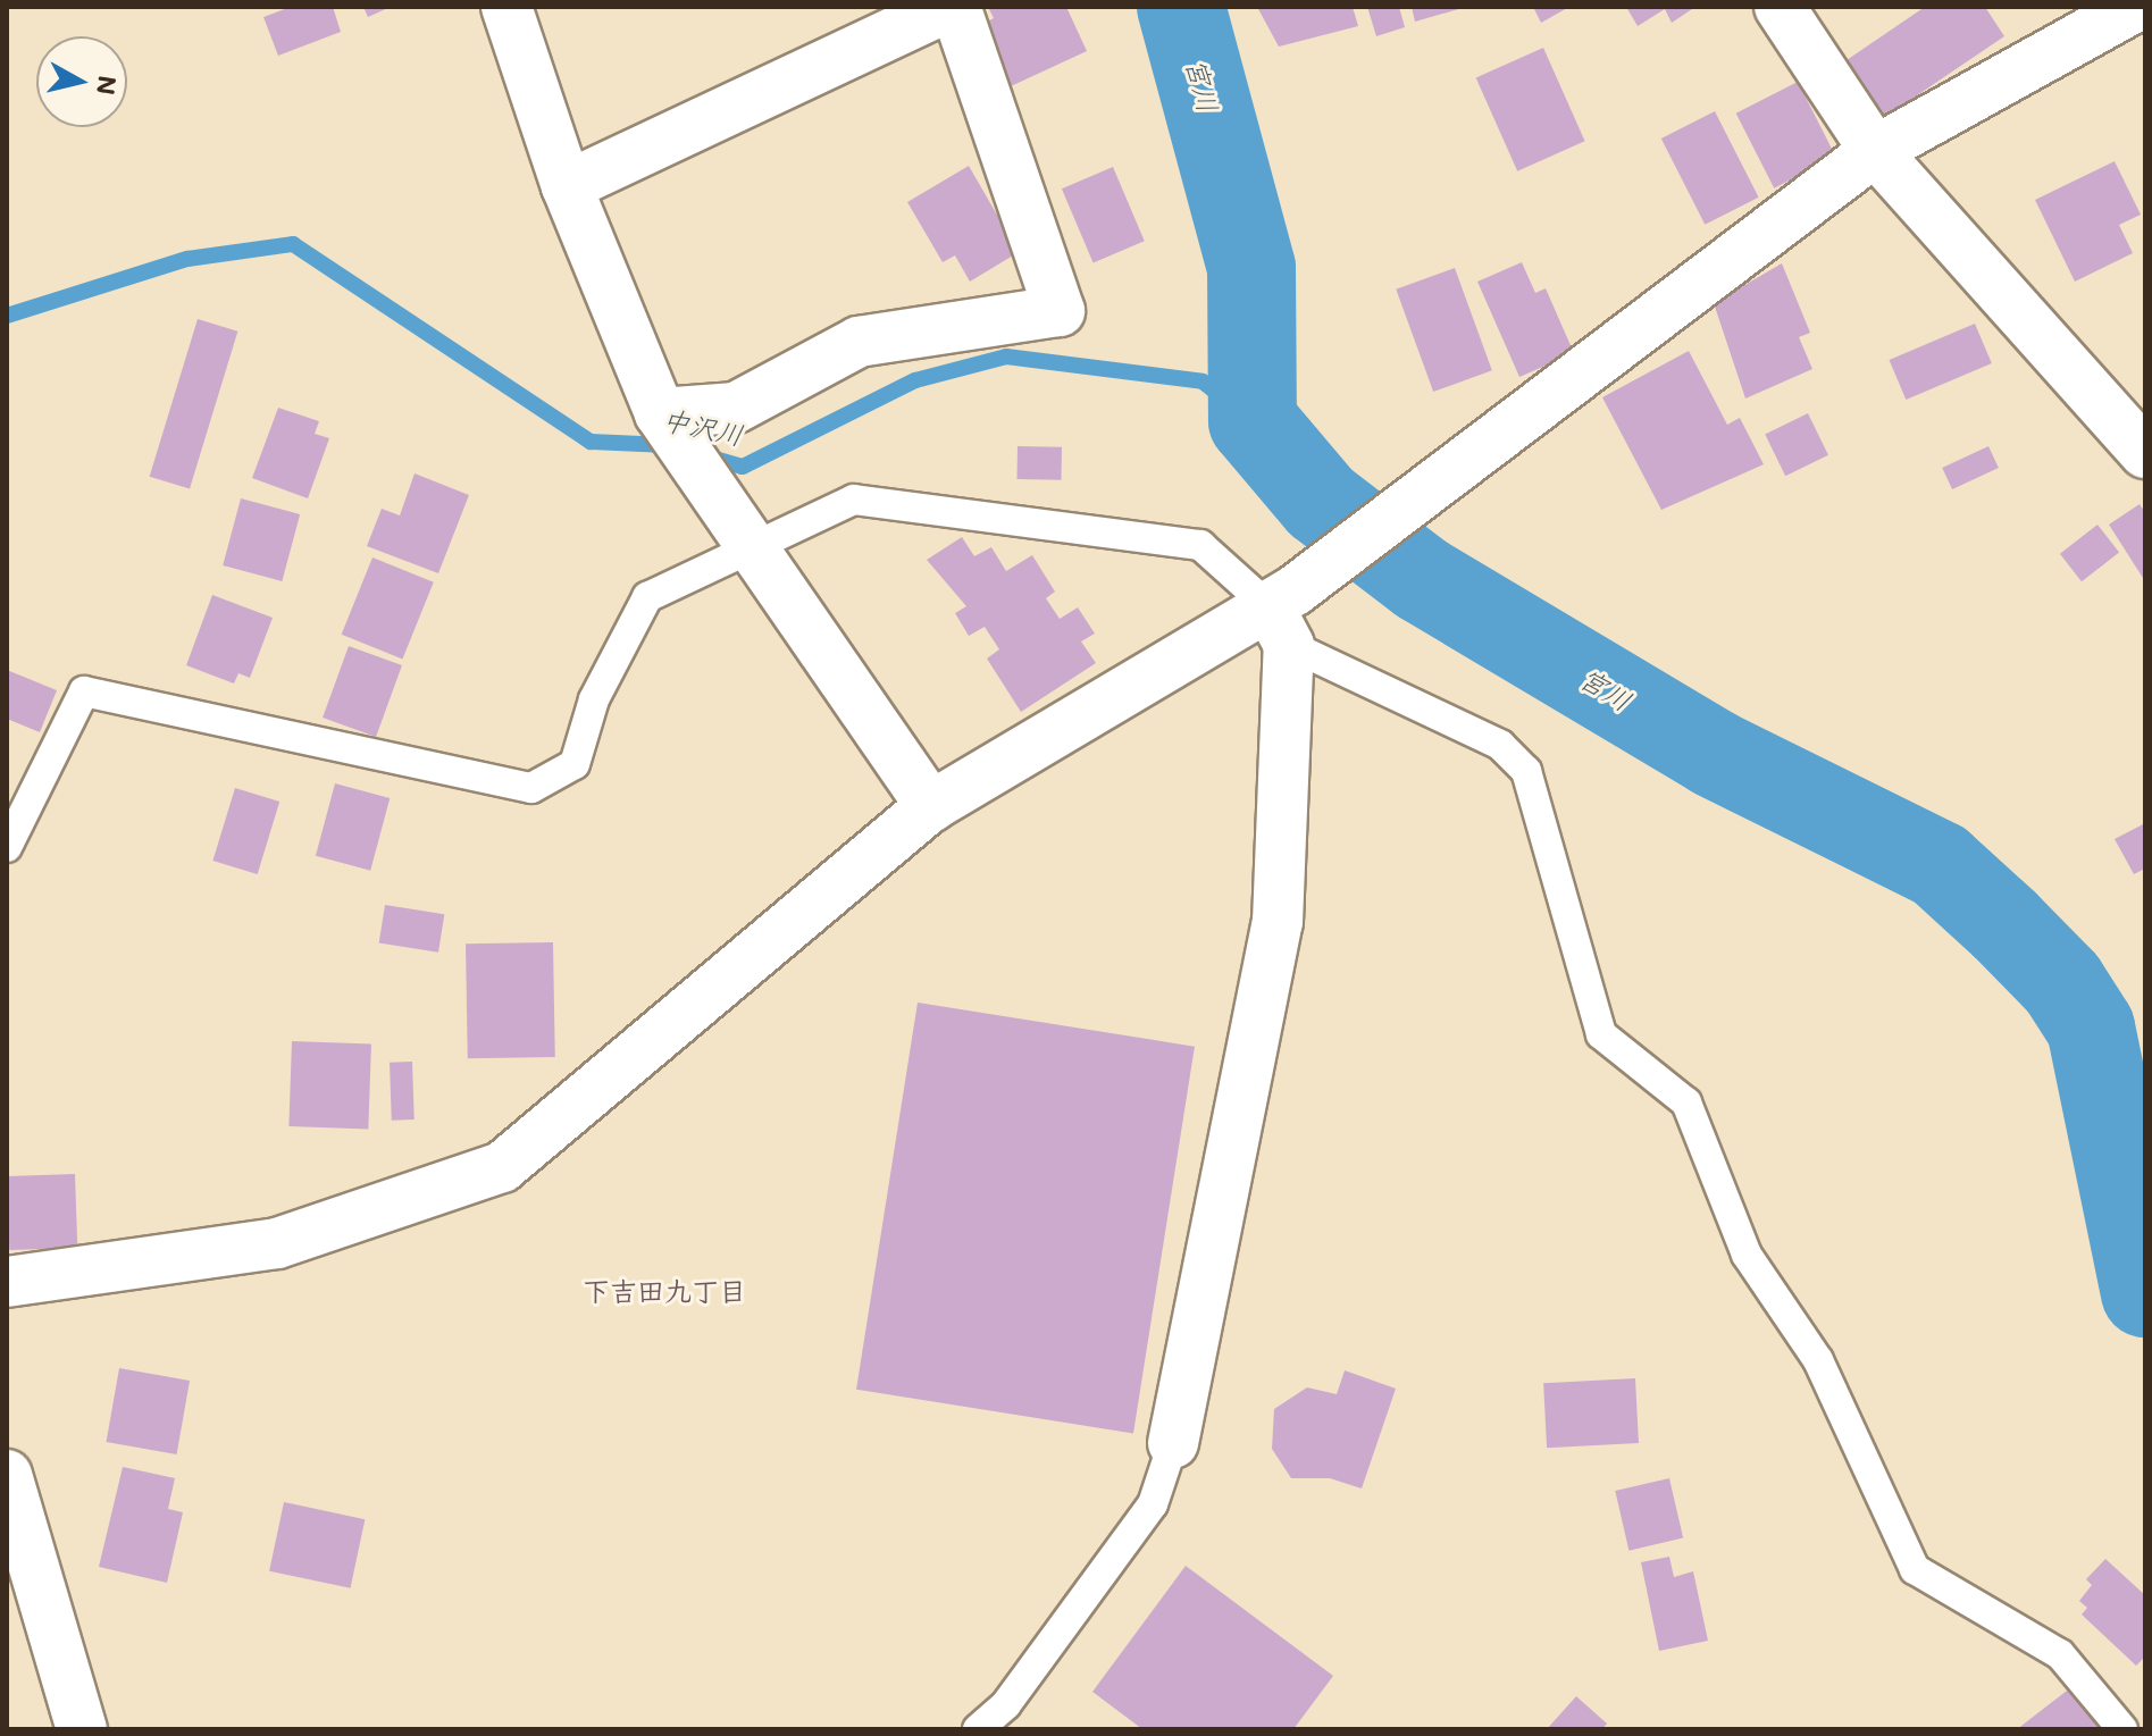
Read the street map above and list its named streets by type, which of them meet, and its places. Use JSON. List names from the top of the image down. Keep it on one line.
{"districts":["下吉田九丁目"],"water":["宮川","中沢川"],"north":"right"}
